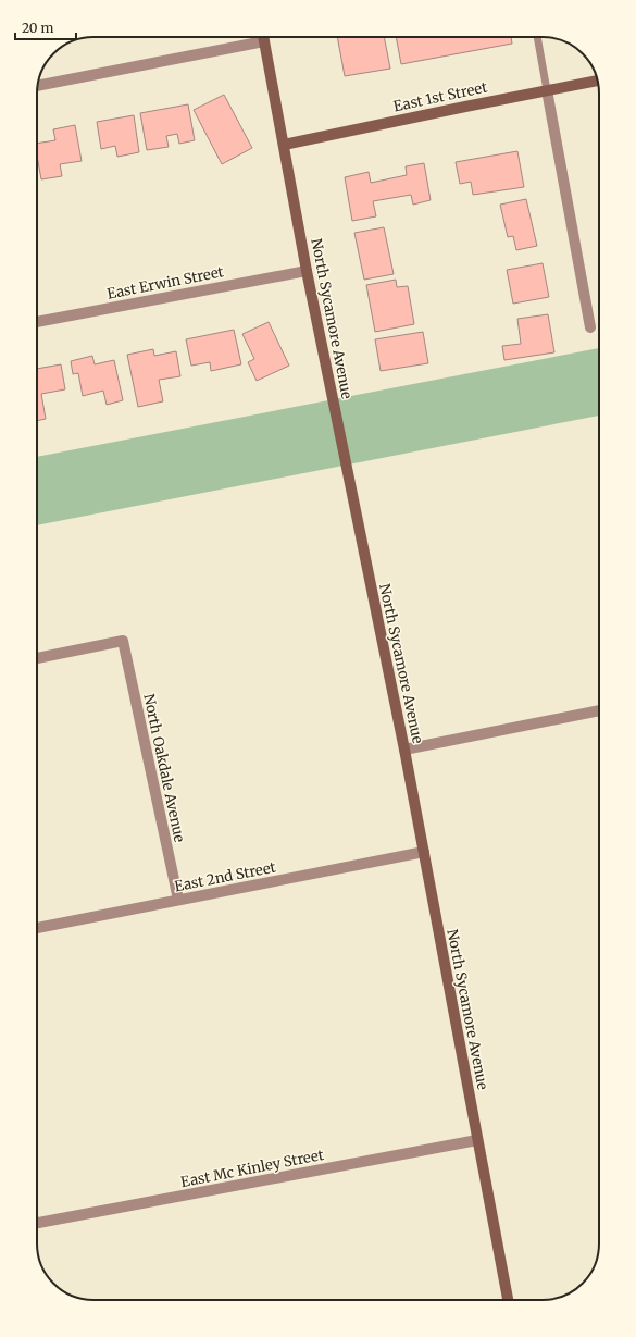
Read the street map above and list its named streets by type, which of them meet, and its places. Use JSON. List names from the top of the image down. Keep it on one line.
{"streets":{"street":["East 1st Street","East Erwin Street","North Sycamore Avenue","North Oakdale Avenue","East 2nd Street","East Mc Kinley Street"]},"crossings":[["East 1st Street","North Sycamore Avenue"],["East Erwin Street","North Sycamore Avenue"],["North Sycamore Avenue","East 2nd Street"],["North Sycamore Avenue","East Mc Kinley Street"],["North Oakdale Avenue","East 2nd Street"]],"scale_bar":"20 m"}
